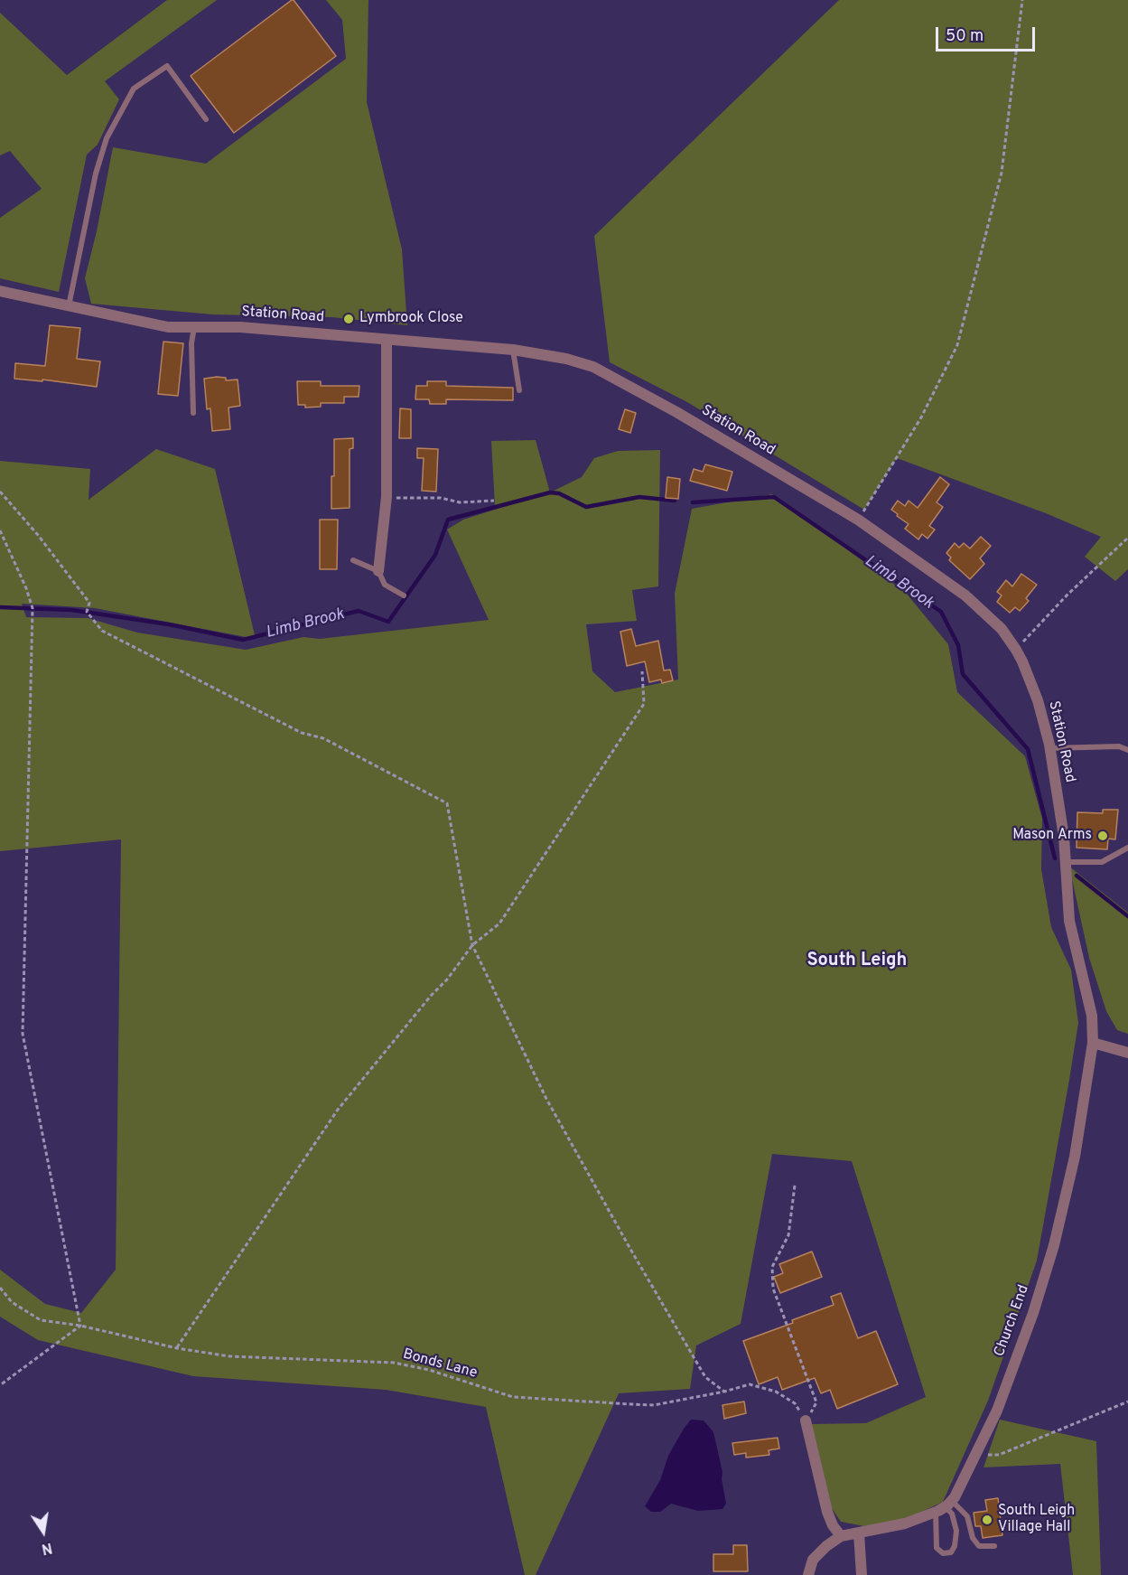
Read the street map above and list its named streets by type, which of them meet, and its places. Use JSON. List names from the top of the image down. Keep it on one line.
{"streets":{"street":["Station Road","Church End"],"path":["Bonds Lane"]},"crossings":[["Station Road","Church End"]],"districts":["South Leigh"],"water":["Limb Brook"],"places":["Lymbrook Close","Mason Arms","South Leigh Village Hall"],"scale_bar":"50 m","north":"bottom"}
